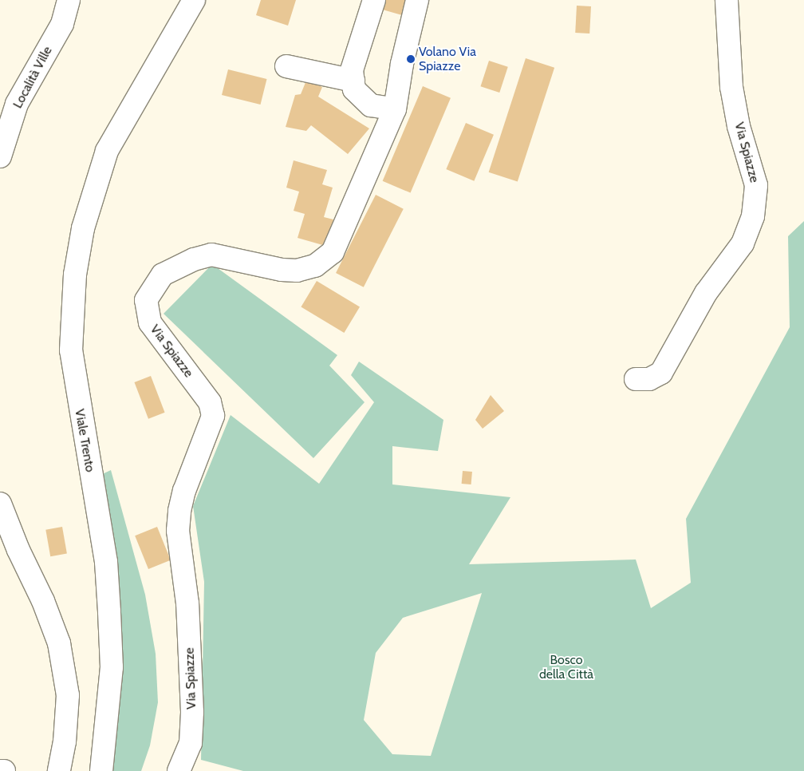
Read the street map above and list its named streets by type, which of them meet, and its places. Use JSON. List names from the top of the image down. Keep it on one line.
{"streets":{"street":["Località Ville","Via Spiazze","Viale Trento"]},"parks":["Bosco della Città"],"places":["Volano Via Spiazze"]}
